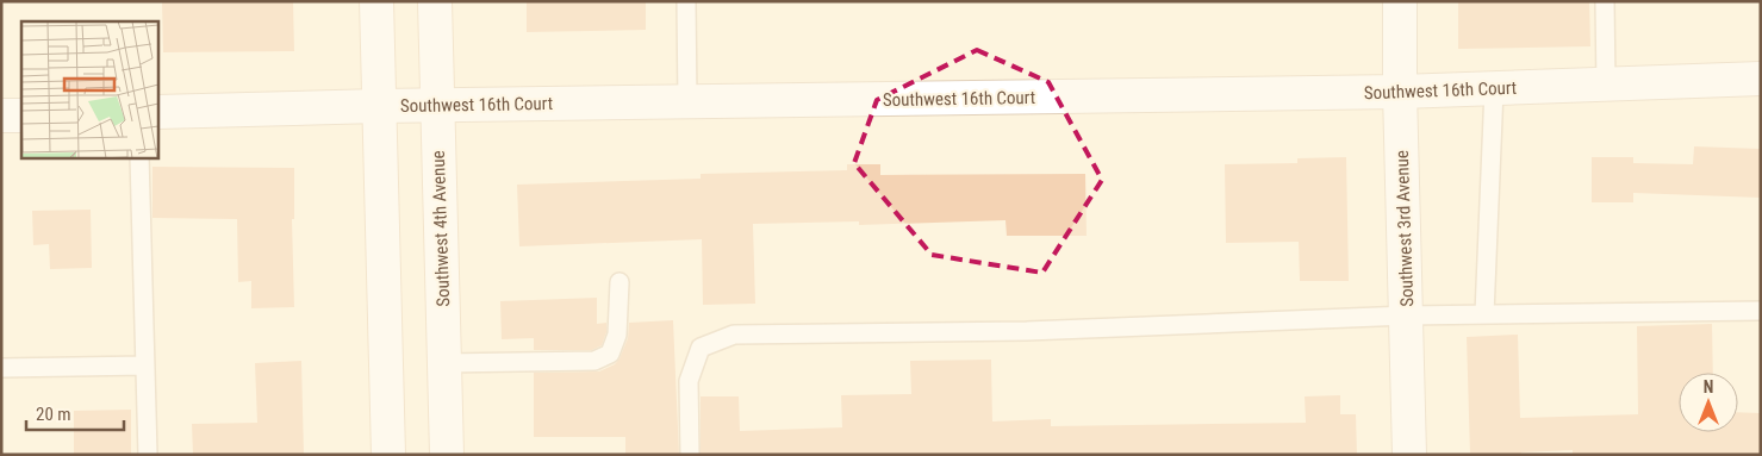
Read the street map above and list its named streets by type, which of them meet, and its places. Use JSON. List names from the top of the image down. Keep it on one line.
{"streets":{"street":["Southwest 16th Court","Southwest 4th Avenue","Southwest 3rd Avenue"]},"crossings":[["Southwest 16th Court","Southwest 4th Avenue"],["Southwest 16th Court","Southwest 3rd Avenue"]],"scale_bar":"20 m","north":"top"}
